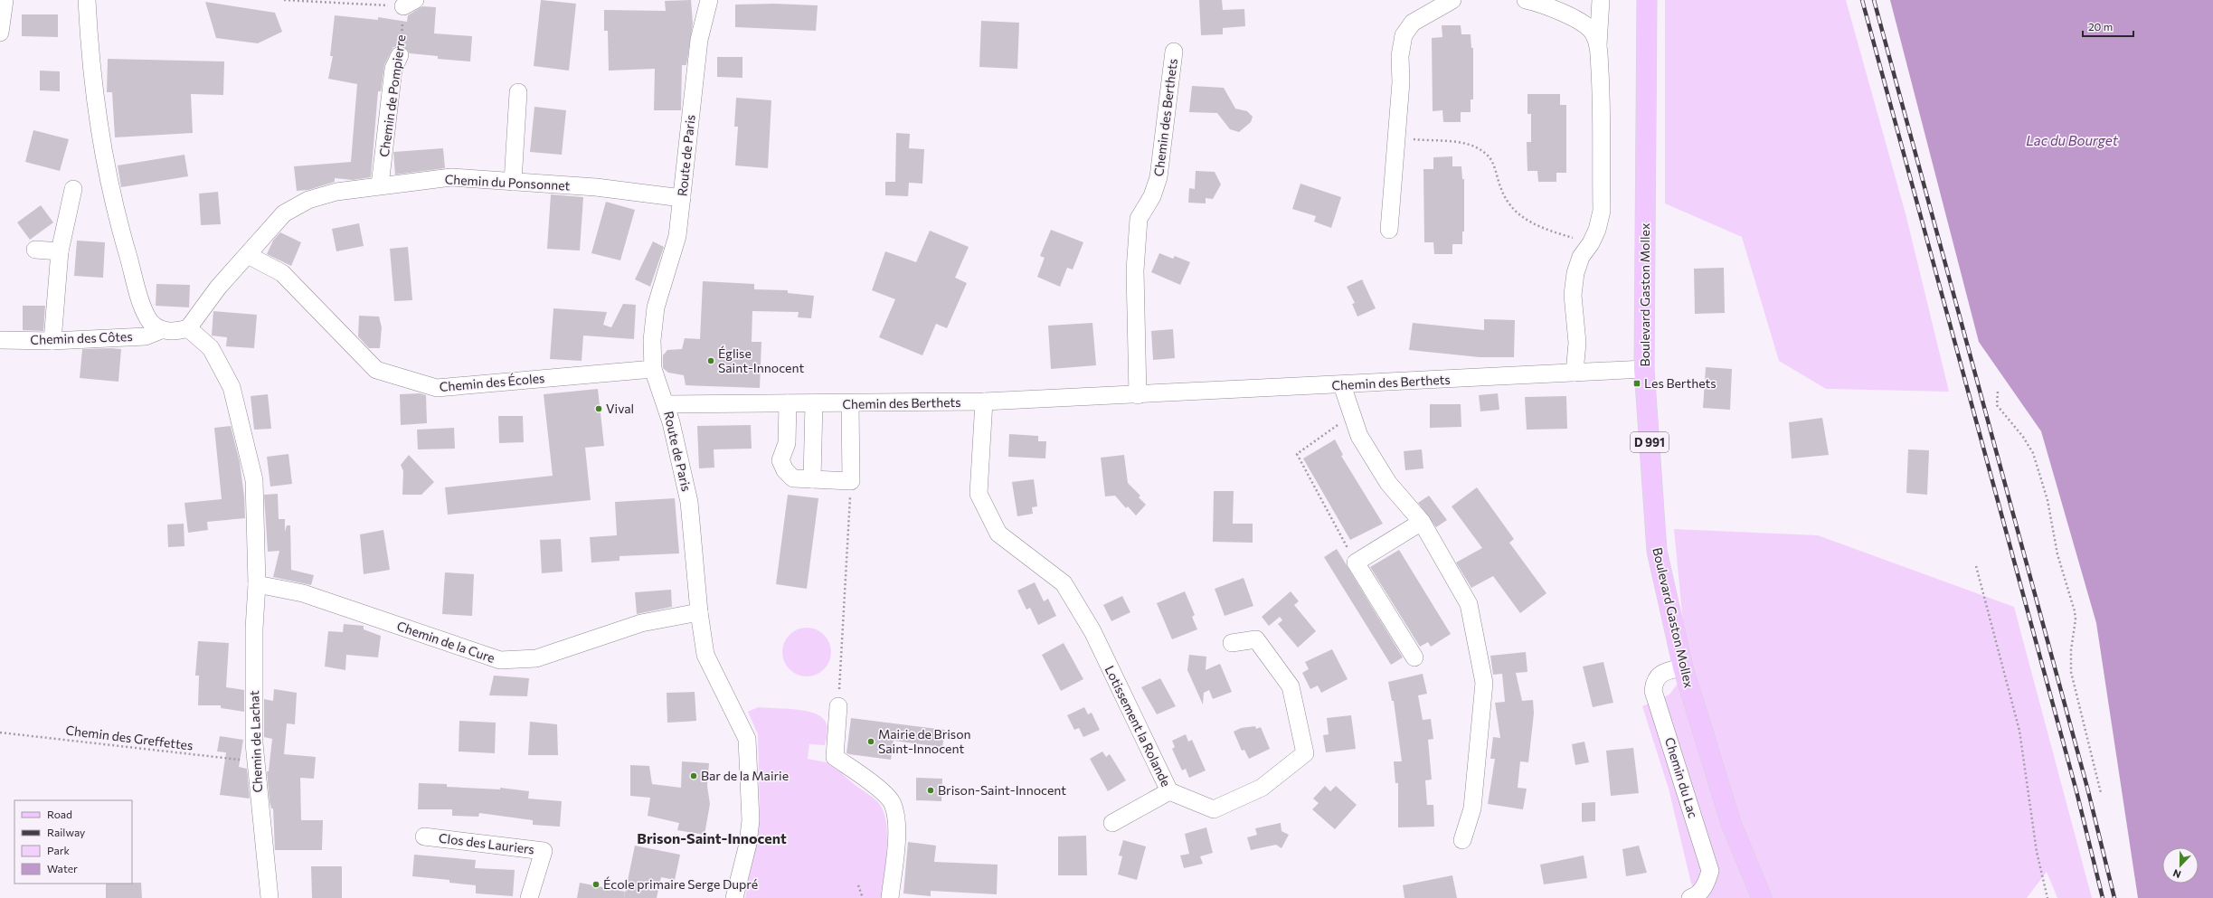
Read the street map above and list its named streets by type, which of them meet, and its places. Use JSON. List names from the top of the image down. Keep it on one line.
{"streets":{"main road":["Boulevard Gaston Mollex","D 991"],"street":["Chemin de Pompierre","Chemin des Berthets","Route de Paris","Chemin du Ponsonnet","Chemin des Côtes","Chemin des Écoles","Chemin de la Cure","Lotissement la Rolande","Chemin de Lachat","Chemin du Lac","Clos des Lauriers"],"path":["Chemin des Greffettes"]},"crossings":[["Chemin de Pompierre","Chemin du Ponsonnet"],["Chemin des Berthets","Route de Paris"],["Chemin des Berthets","Boulevard Gaston Mollex"],["Chemin des Berthets","Lotissement la Rolande"],["Route de Paris","Chemin du Ponsonnet"],["Route de Paris","Chemin des Écoles"],["Route de Paris","Chemin de la Cure"],["Chemin du Ponsonnet","Chemin des Écoles"],["Boulevard Gaston Mollex","Chemin du Lac"],["Chemin de la Cure","Chemin de Lachat"],["Chemin des Greffettes","Chemin de Lachat"]],"districts":["Brison-Saint-Innocent"],"water":["Lac du Bourget"],"places":{"other":["Église Saint-Innocent","Vival","Mairie de Brison Saint-Innocent","Bar de la Mairie","Brison-Saint-Innocent","École primaire Serge Dupré"],"transit":["Les Berthets"]},"legend":["Road","Railway","Park","Water"],"scale_bar":"20 m","north":"bottom"}
